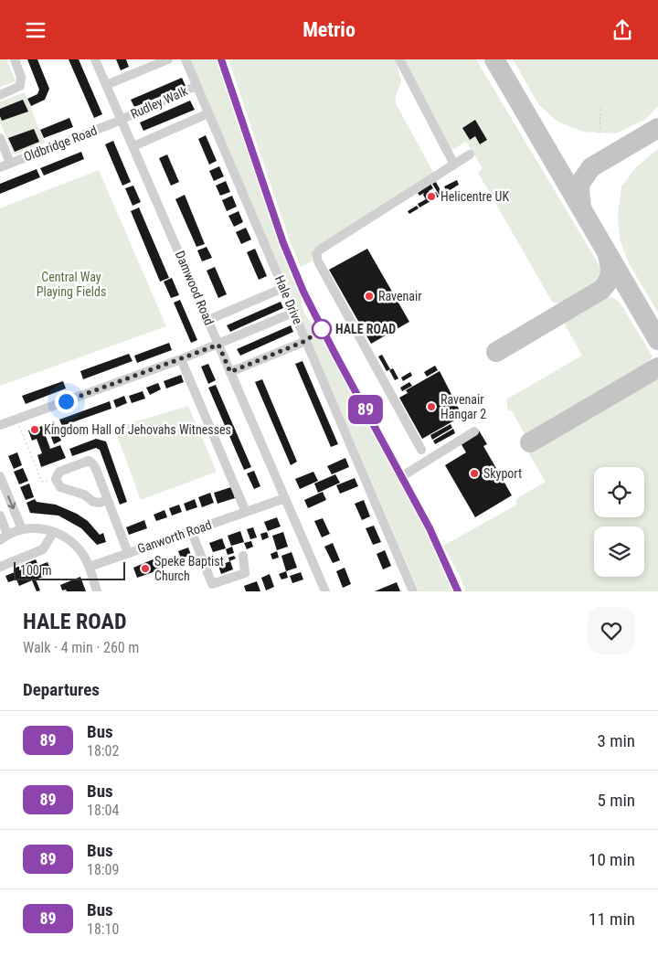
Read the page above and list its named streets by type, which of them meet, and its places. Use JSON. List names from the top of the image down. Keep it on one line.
{"streets":{"street":["Rudley Walk","Oldbridge Road","Damwood Road","Hale Drive","Ganworth Road"]},"crossings":[["Rudley Walk","Oldbridge Road"],["Rudley Walk","Damwood Road"],["Rudley Walk","Hale Drive"],["Oldbridge Road","Damwood Road"],["Damwood Road","Ganworth Road"]],"parks":["Central Way Playing Fields"],"places":["Helicentre UK","Ravenair","HALE ROAD","Ravenair Hangar 2","Kingdom Hall of Jehovahs Witnesses","Skyport","Speke Baptist Church"],"lines":["bus line 89"],"scale_bar":"100 m","page":{"header":"Metrio","on_map":"89","scale":"100 m","heading":[["HALE ROAD","Walk · 4 min · 260 m"],"Departures"],"list":[{"mark":"89","name":"Bus","note":"18:02","value":"3 min"},{"mark":"89","name":"Bus","note":"18:04","value":"5 min"},{"mark":"89","name":"Bus","note":"18:09","value":"10 min"},{"mark":"89","name":"Bus","note":"18:10","value":"11 min"}]}}
